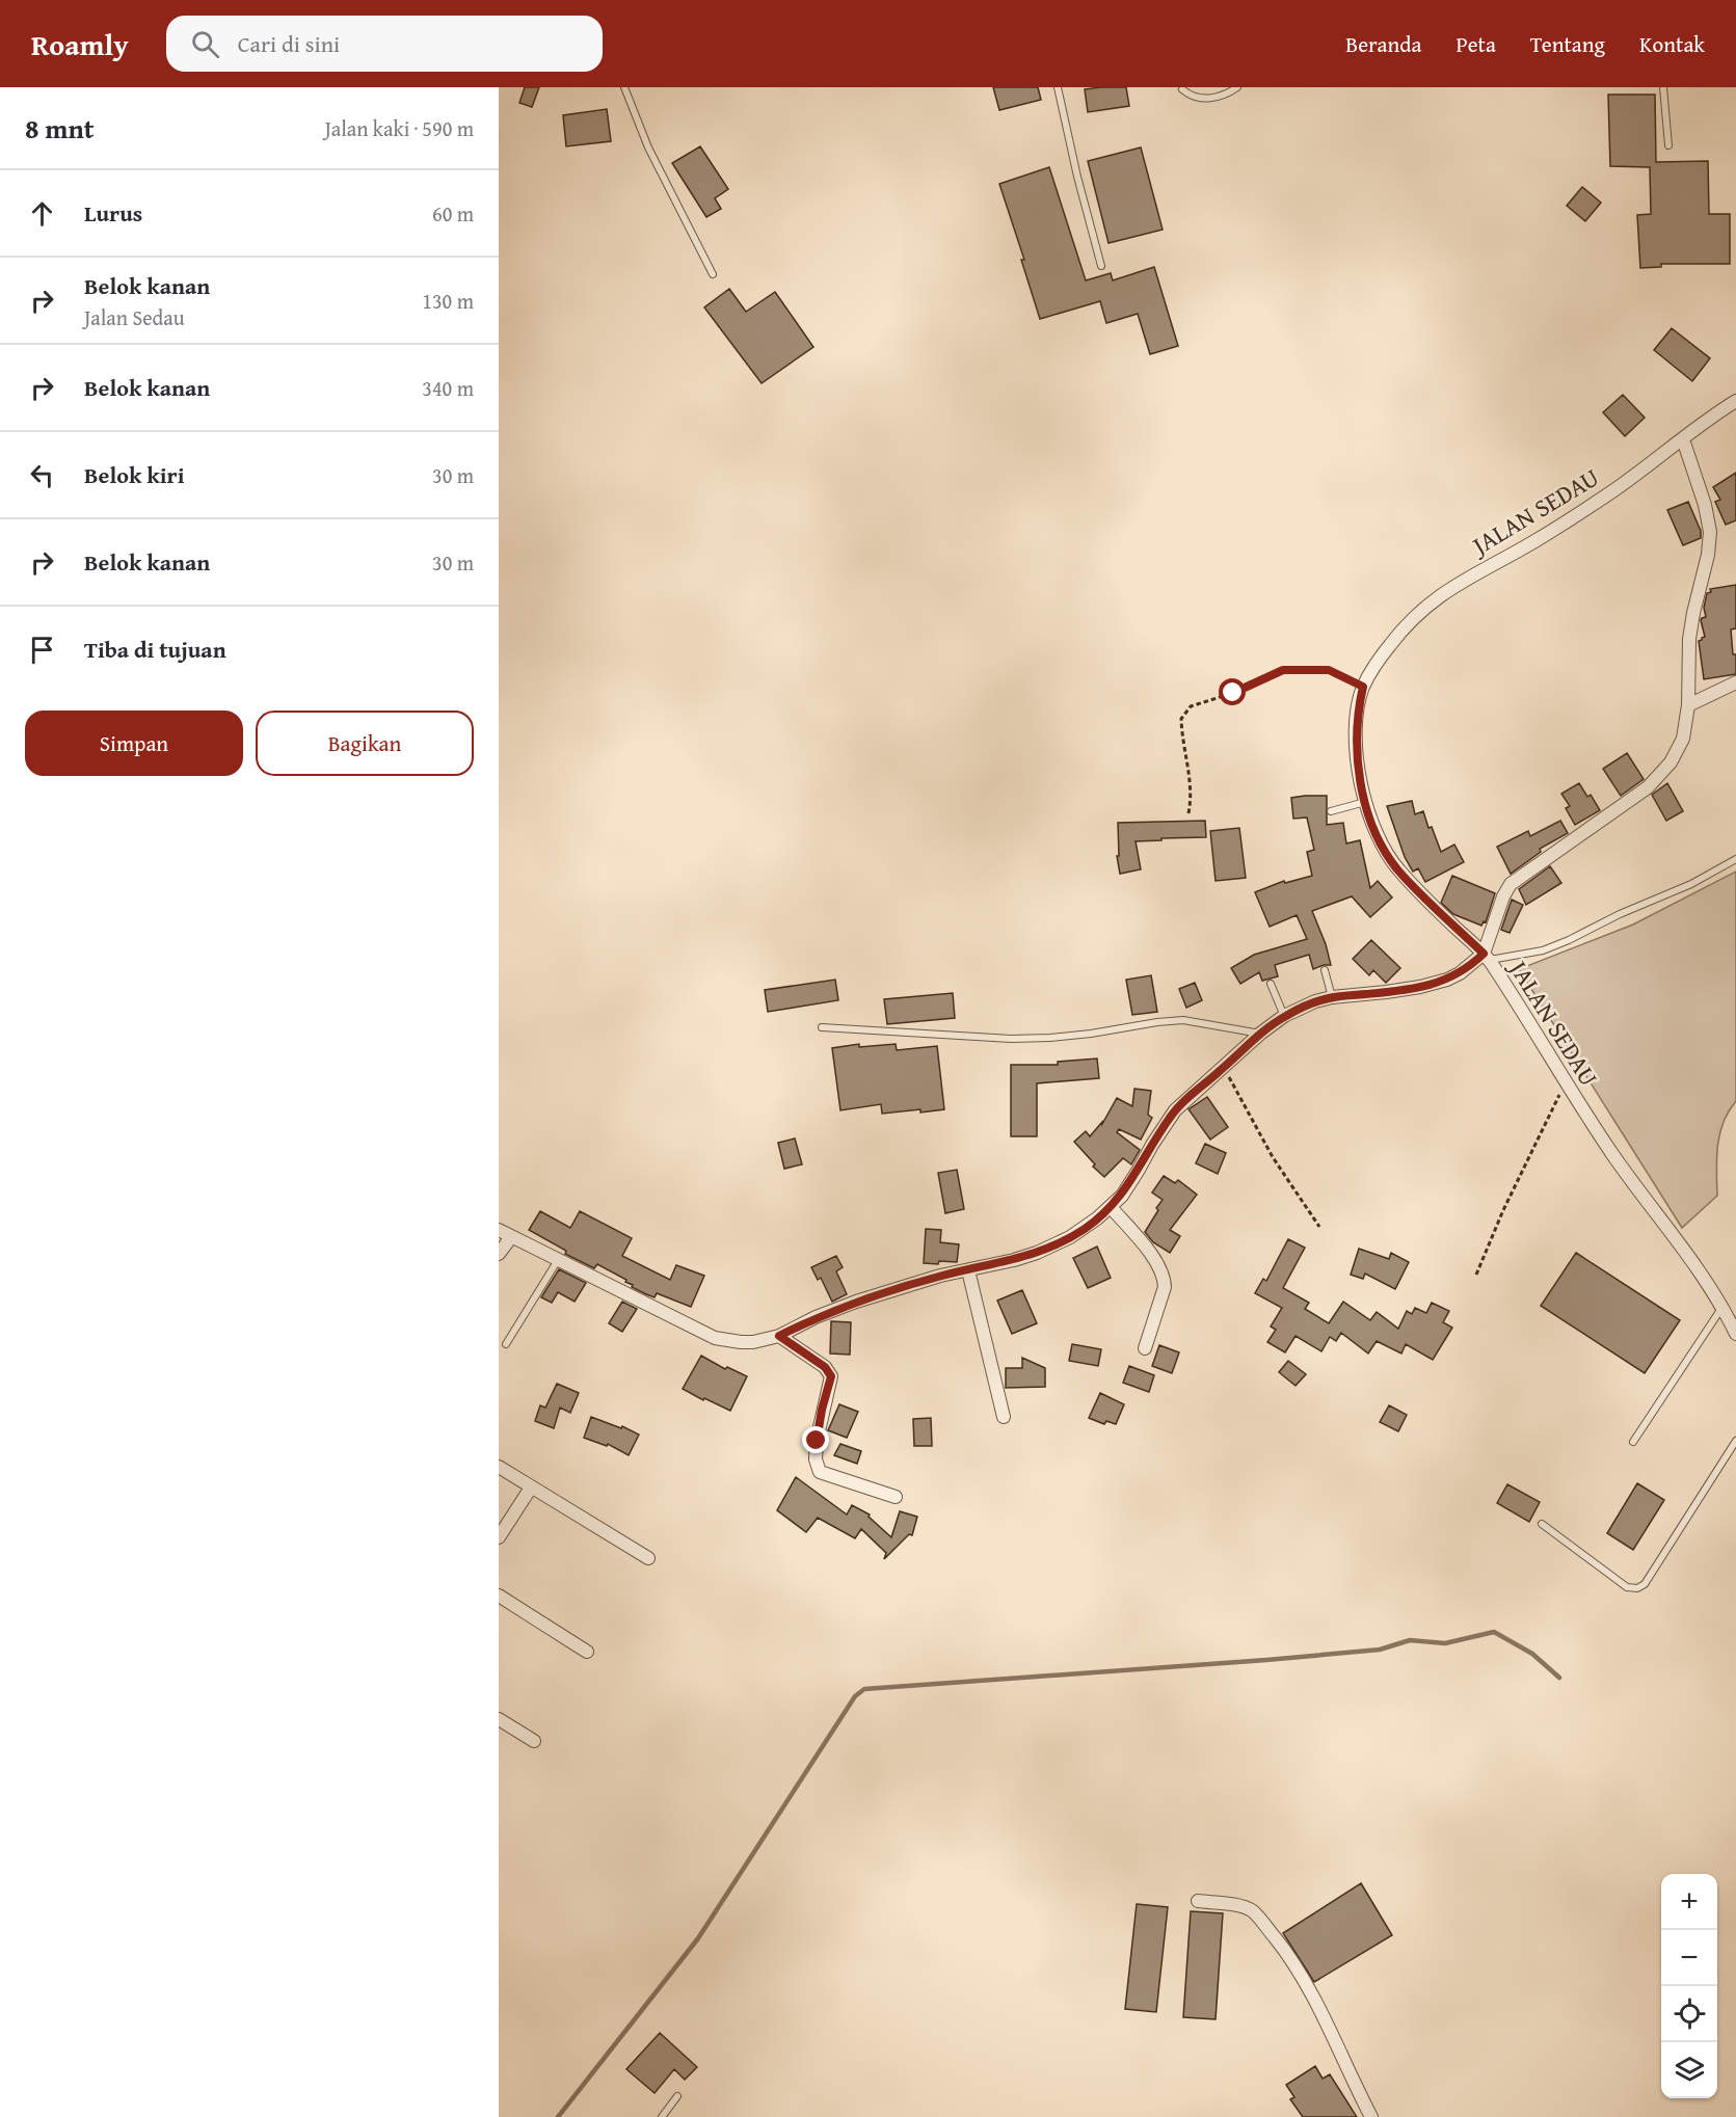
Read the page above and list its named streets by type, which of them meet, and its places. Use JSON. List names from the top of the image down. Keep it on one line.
{"streets":{"street":["JALAN SEDAU"]},"page":{"header":"Roamly","search":"Cari di sini","nav":["Beranda","Peta","Tentang","Kontak"],"heading":["8 mnt","Jalan kaki · 590 m"],"list":[["Lurus","60 m"],["Belok kanan","Jalan Sedau","130 m"],["Belok kanan","340 m"],["Belok kiri","30 m"],["Belok kanan","30 m"],"Tiba di tujuan"],"buttons":["Simpan","Bagikan"],"map_buttons":["+","−"]}}
